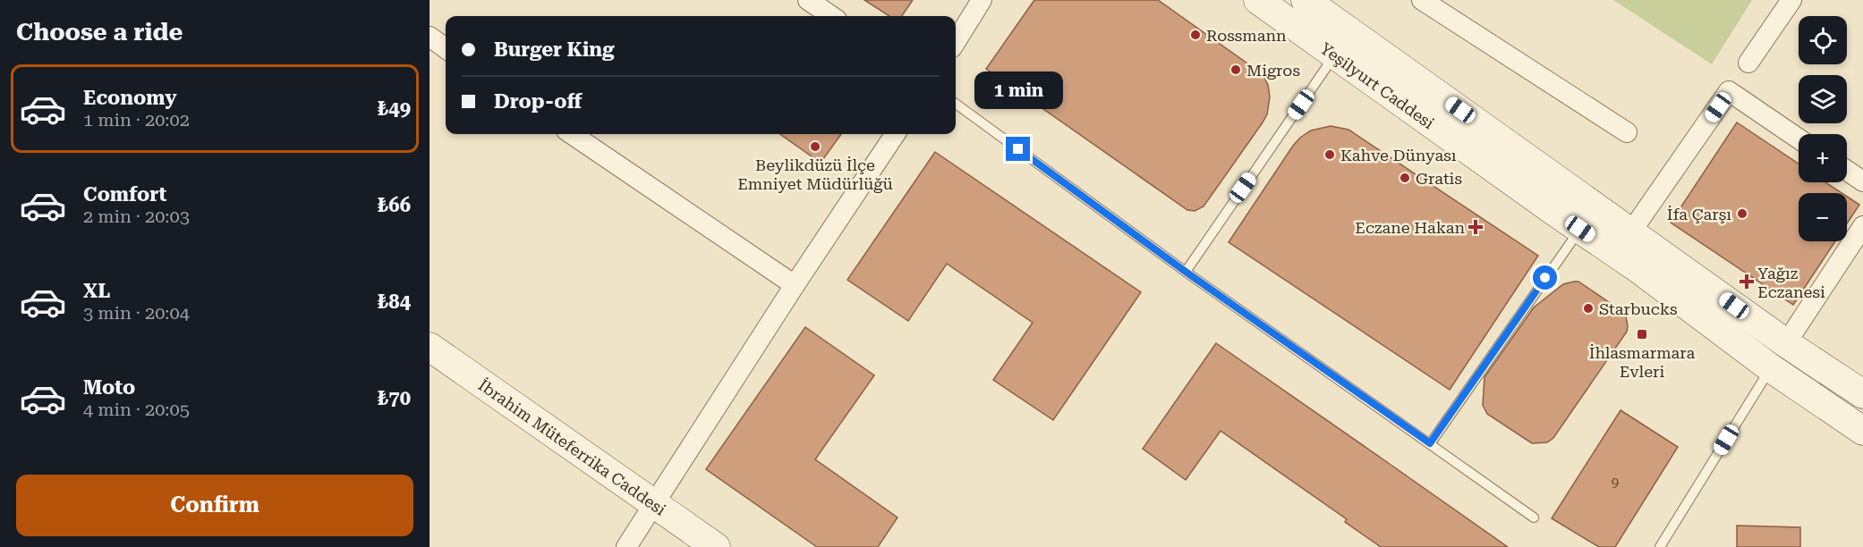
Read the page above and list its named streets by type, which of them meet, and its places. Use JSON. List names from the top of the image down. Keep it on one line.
{"streets":{"main road":["Yeşilyurt Caddesi","İbrahim Müteferrika Caddesi"]},"places":{"other":["Rossmann","Migros","Beylikdüzü İlçe Emniyet Müdürlüğü","Kahve Dünyası","Gratis","İfa Çarşı","Starbucks"],"health":["Eczane Hakan","Yağız Eczanesi"],"transit":["İhlasmarmara Evleri"]},"house_numbers":["9"],"page":{"heading":"Choose a ride","map_buttons":["+","−"],"banner":["Burger King","Drop-off"],"list":[{"name":"Economy","note":"1 min · 20:02","value":"₺49"},{"name":"Comfort","note":"2 min · 20:03","value":"₺66"},{"name":"XL","note":"3 min · 20:04","value":"₺84"},{"name":"Moto","note":"4 min · 20:05","value":"₺70"}],"bubble":"1 min","buttons":"Confirm"}}
